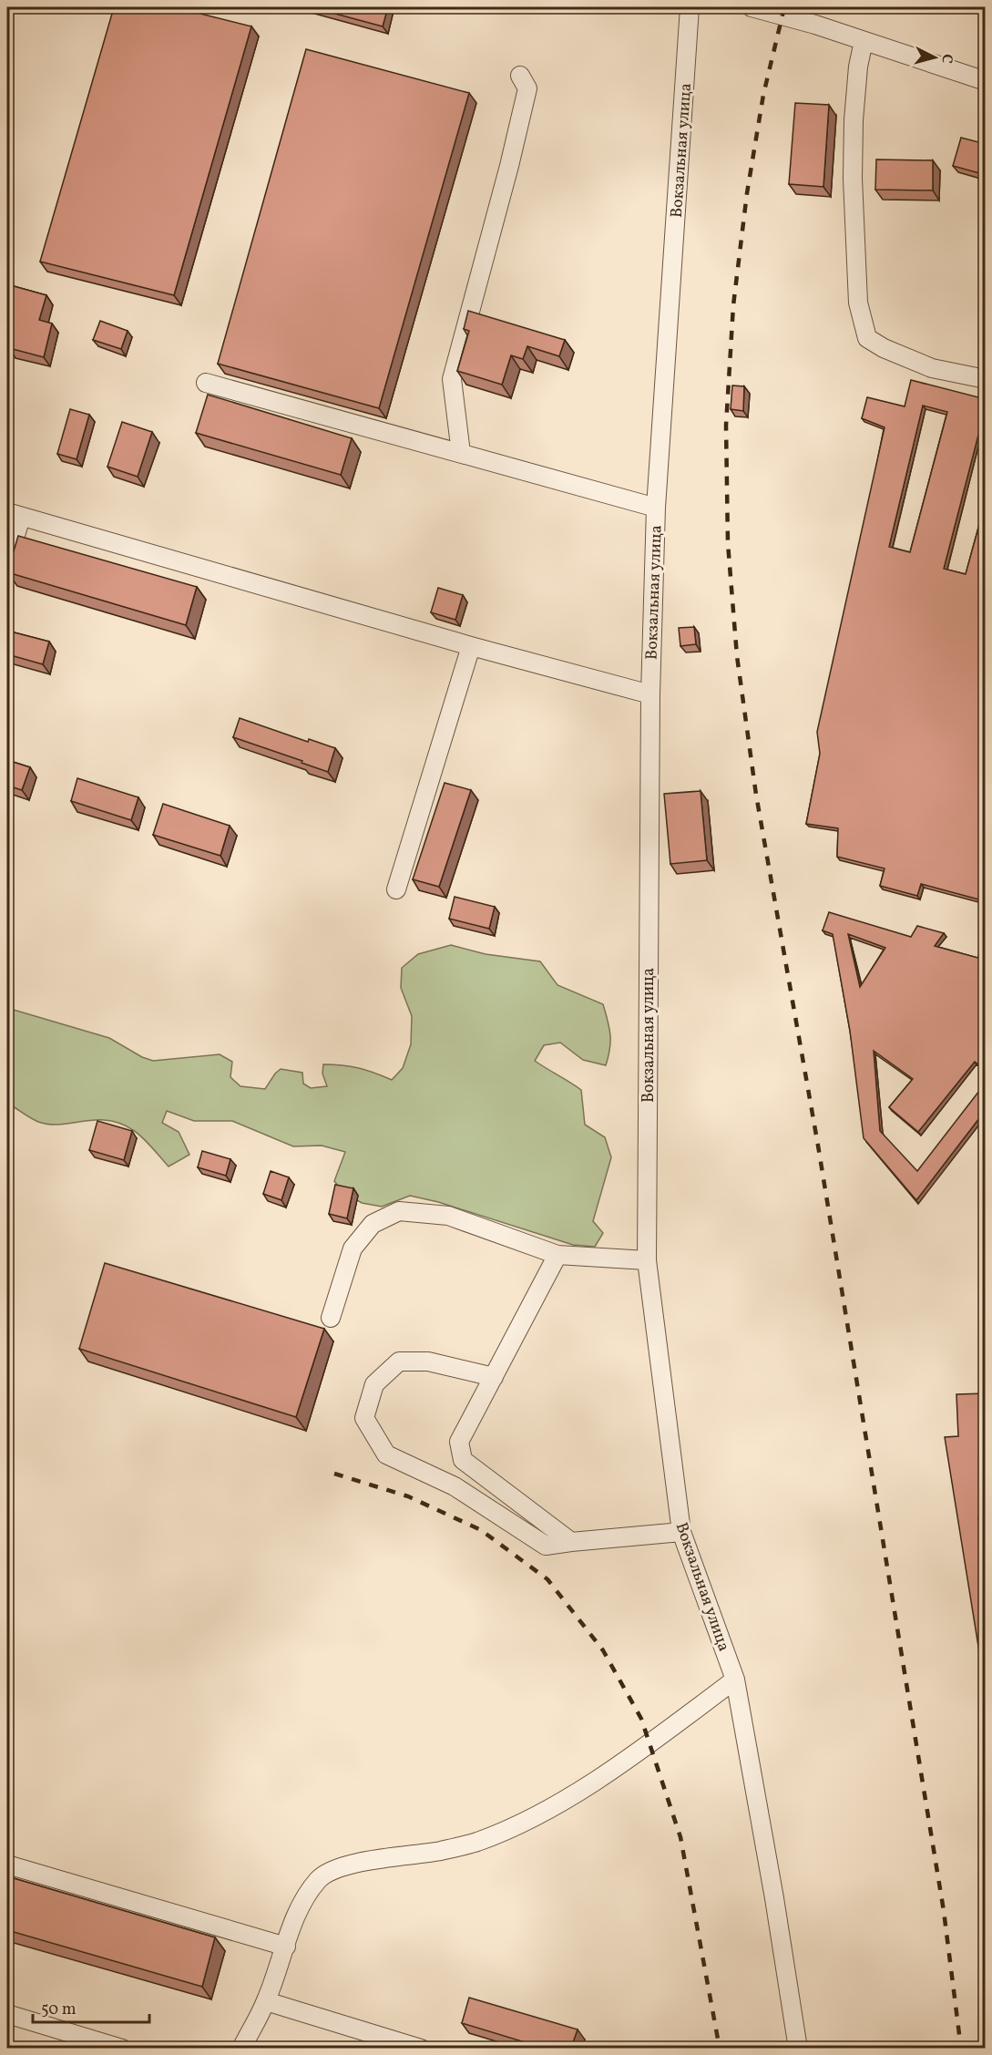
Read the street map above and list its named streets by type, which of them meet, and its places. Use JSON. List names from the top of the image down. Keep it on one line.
{"streets":{"street":["Вокзальная улица"]},"scale_bar":"50 m","north":"right"}
